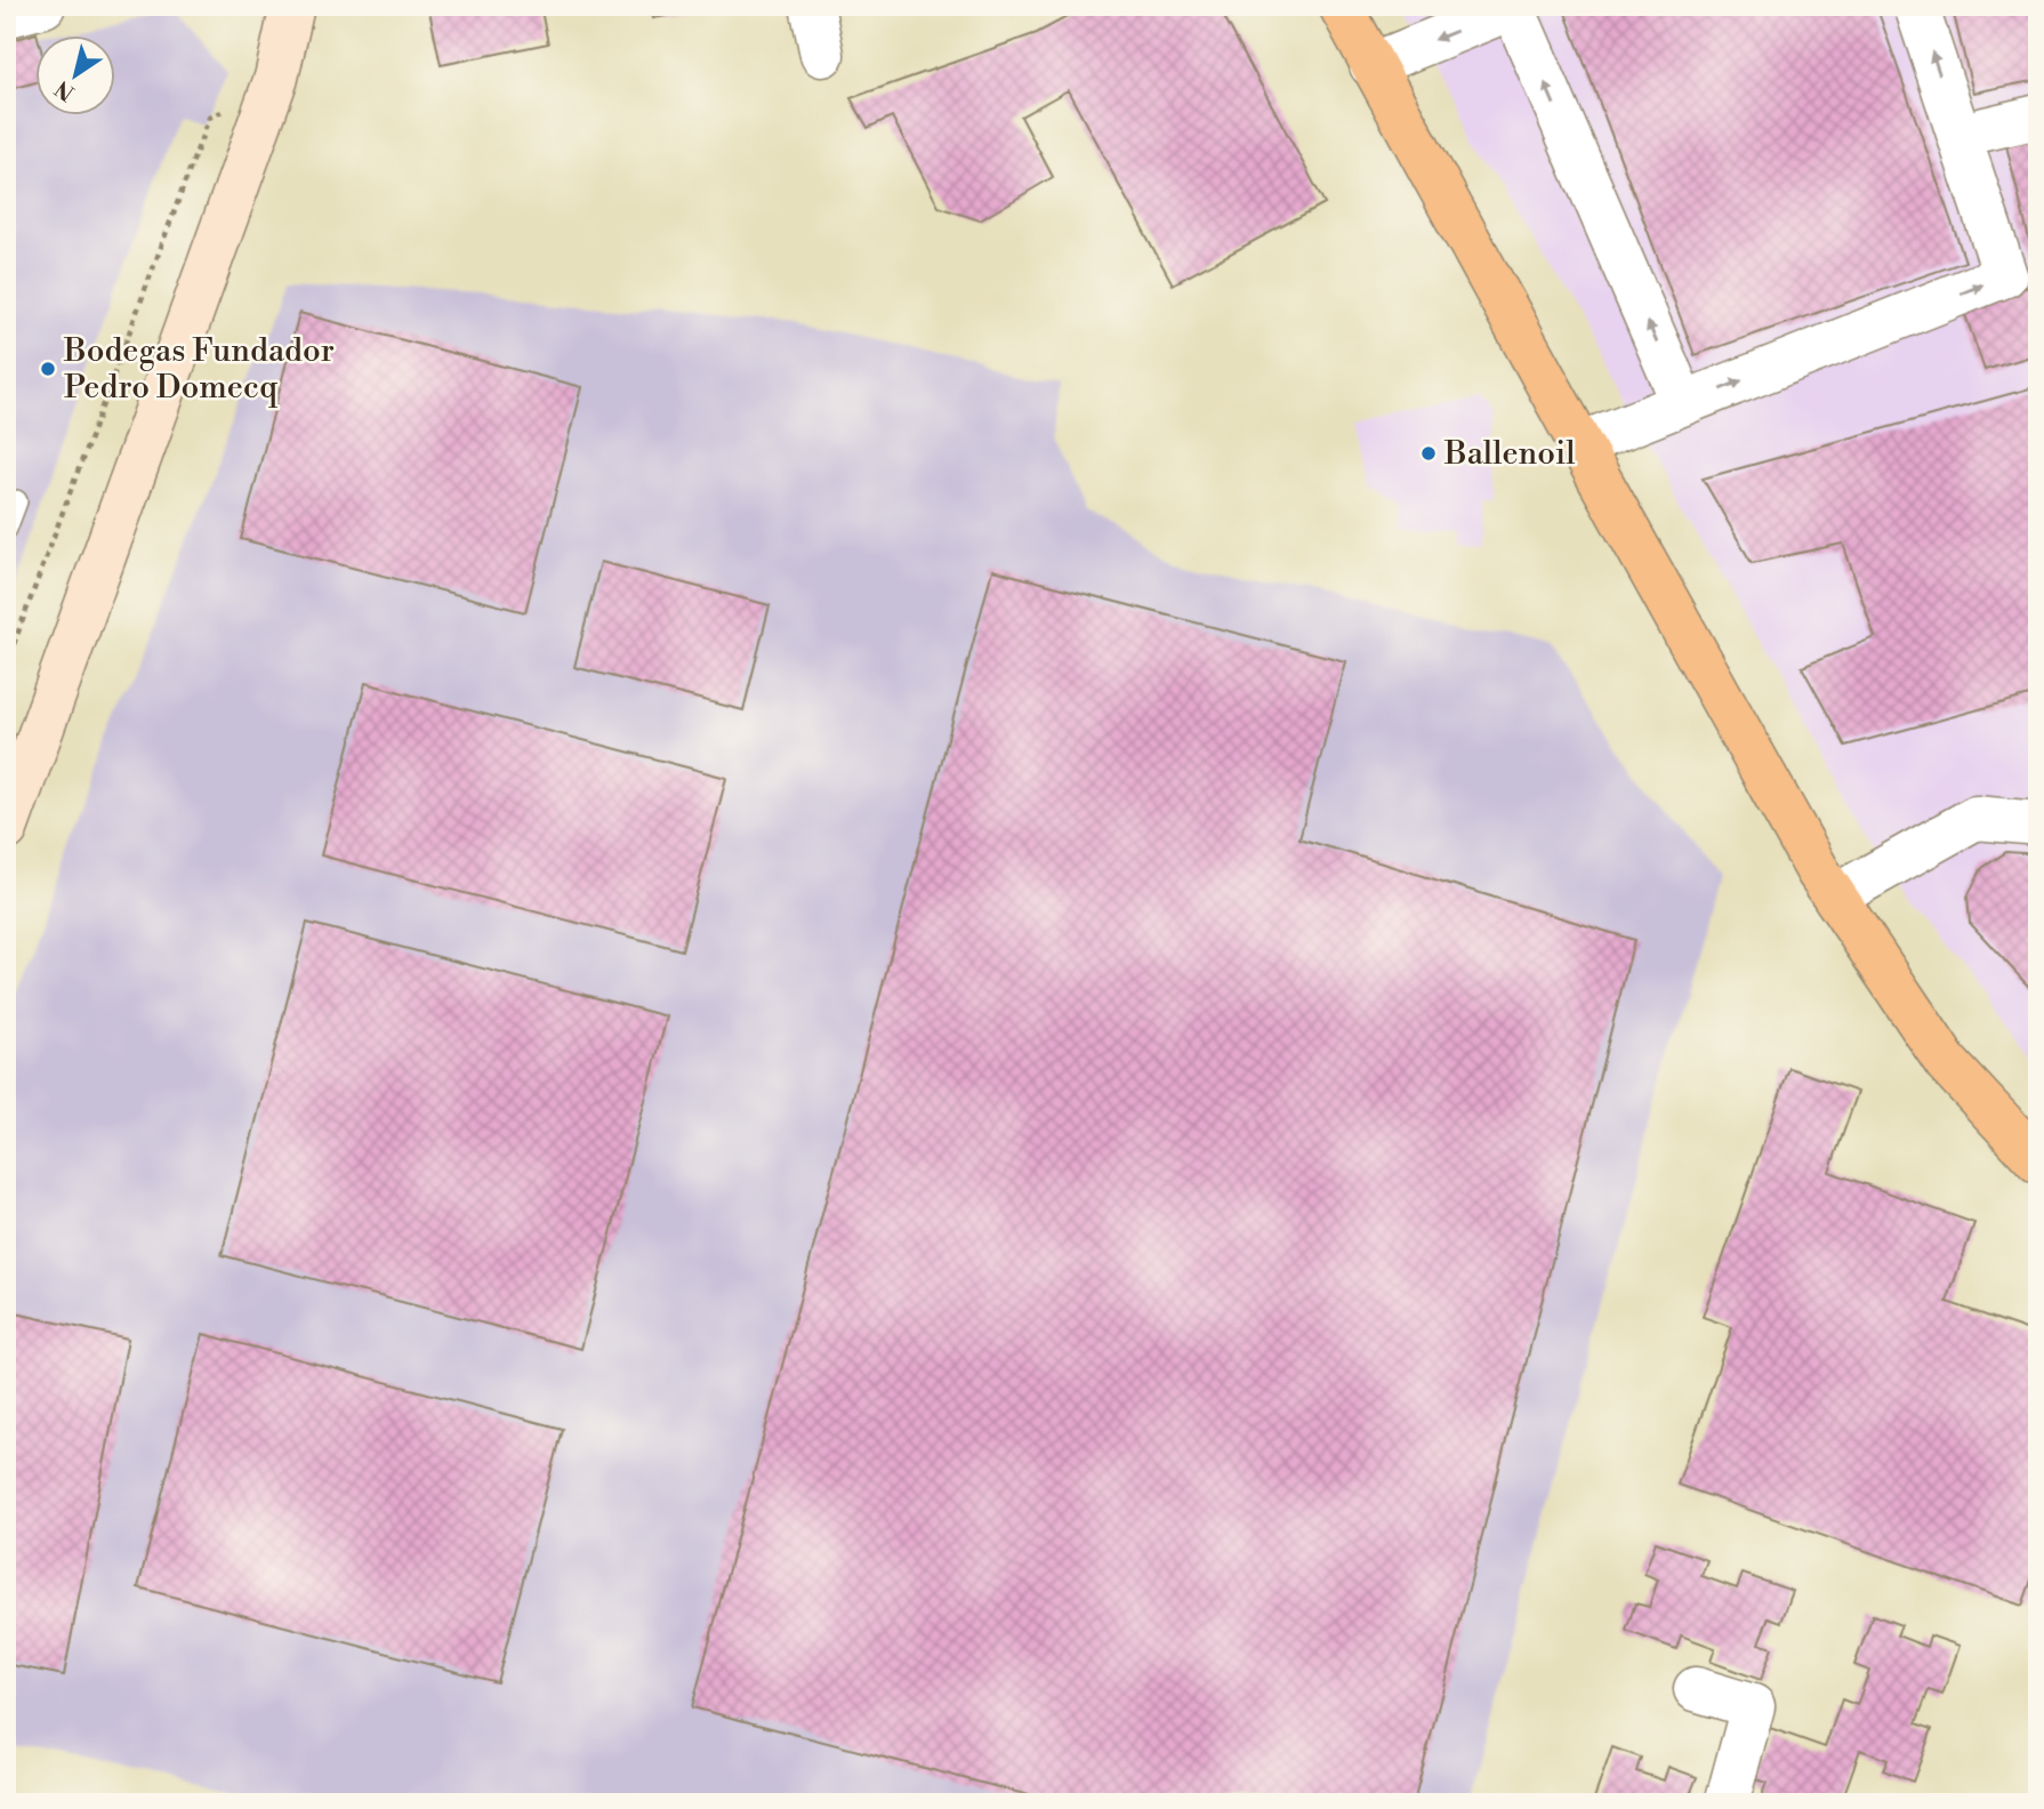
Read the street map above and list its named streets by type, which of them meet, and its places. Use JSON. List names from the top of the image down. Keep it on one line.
{"places":["Bodegas Fundador Pedro Domecq","Ballenoil"],"north":"bottom left"}
